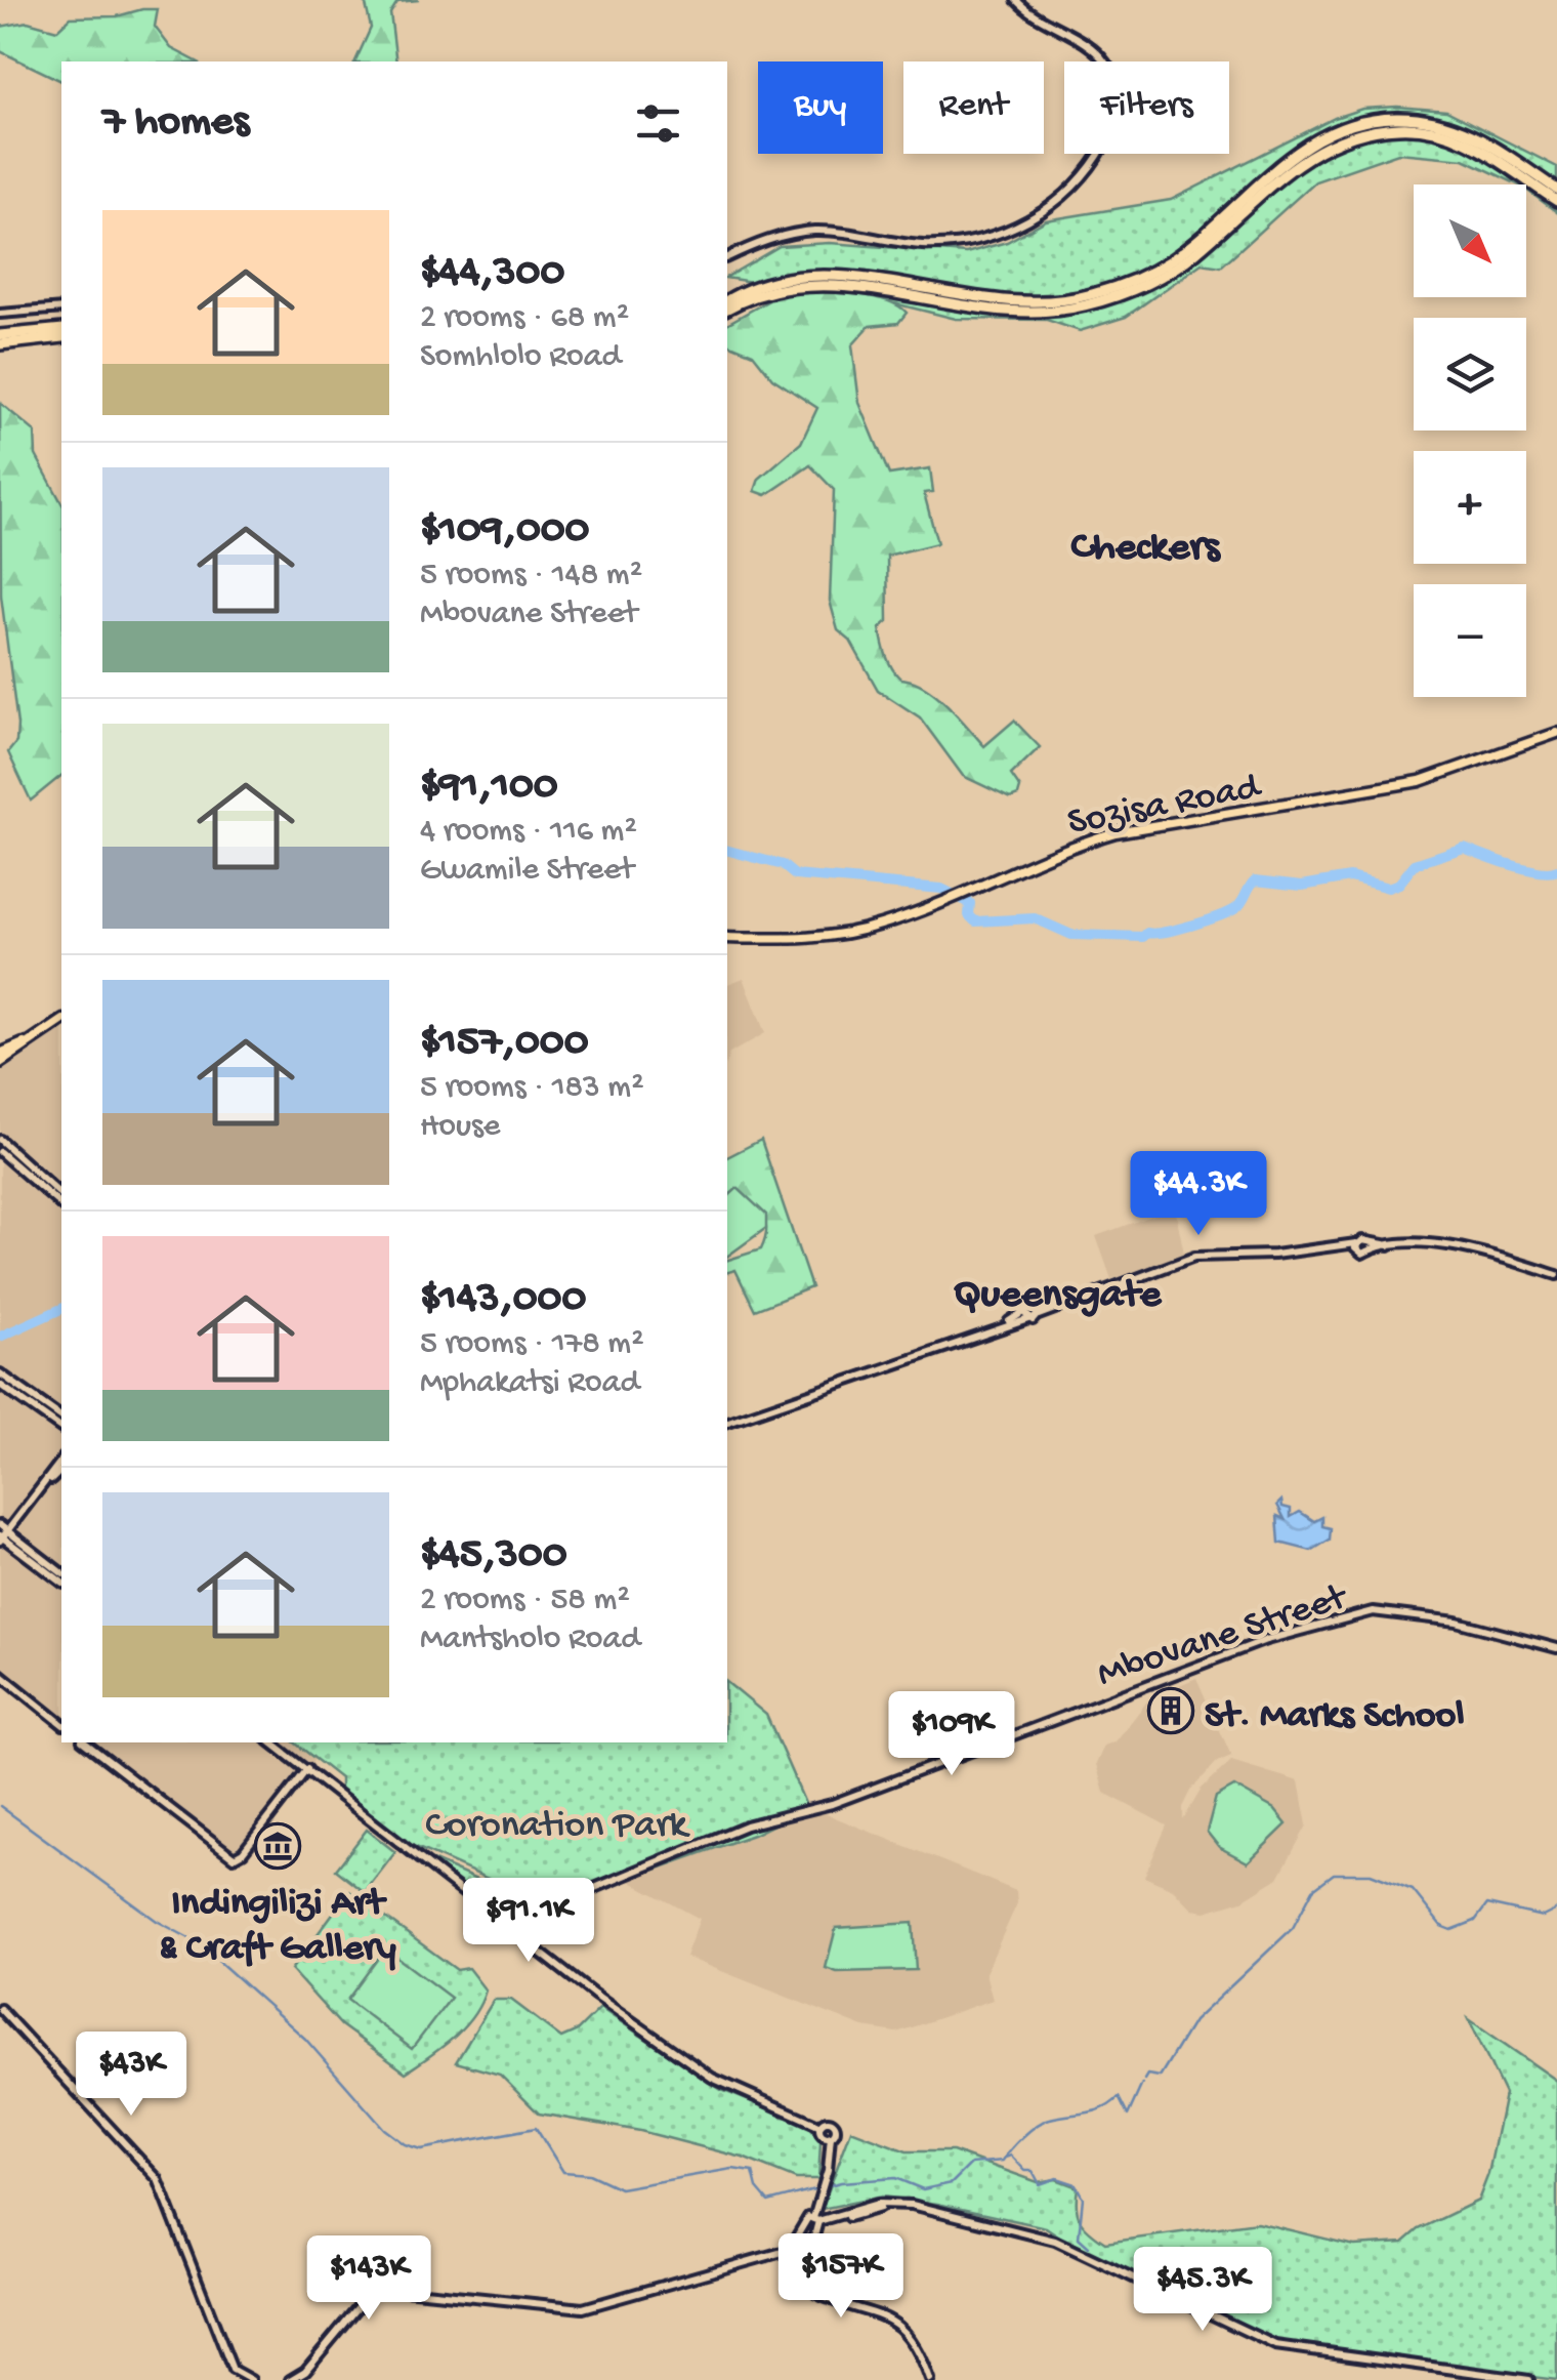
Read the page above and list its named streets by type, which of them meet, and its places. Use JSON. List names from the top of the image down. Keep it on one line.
{"streets":{"main road":["Sozisa Road"],"street":["Mbovane Street"]},"districts":["Checkers","Queensgate"],"parks":["Coronation Park"],"places":{"building":["St. Marks School"],"museum":["Indingilizi Art & Craft Gallery"]},"north":"bottom right","page":{"chip":["Buy","Rent","Filters"],"heading":"7 homes","map_buttons":["+","−"],"list":[{"name":"$44,300","note":"2 rooms · 68 m² · Somhlolo Road"},{"name":"$109,000","note":"5 rooms · 148 m² · Mbovane Street"},{"name":"$91,100","note":"4 rooms · 116 m² · Gwamile Street"},{"name":"$157,000","note":"5 rooms · 183 m² · House"},{"name":"$143,000","note":"5 rooms · 178 m² · Mphakatsi Road"},{"name":"$45,300","note":"2 rooms · 58 m² · Mantsholo Road"}],"price":["$44.3K","$109K","$91.1K","$43K","$157K","$143K","$45.3K"]}}
